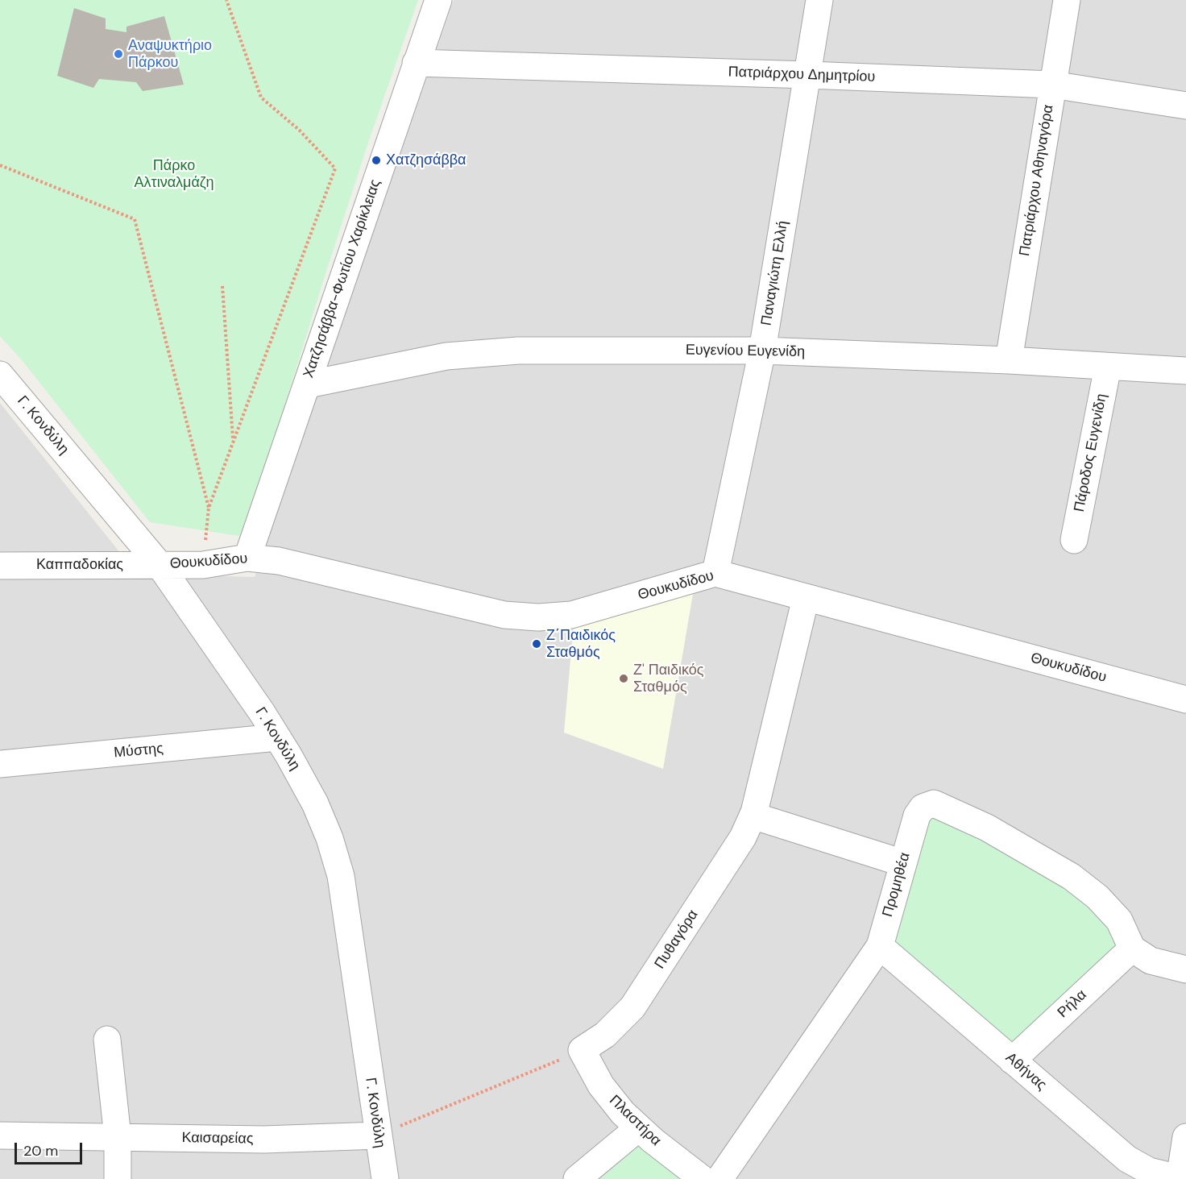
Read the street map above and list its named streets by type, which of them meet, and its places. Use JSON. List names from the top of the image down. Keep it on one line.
{"streets":{"street":["Πατριάρχου Δημητρίου","Πατριάρχου Αθηναγόρα","Παναγιώτη Ελλή","Χατζησάββα-Φωτίου Χαρίκλειας","Ευγενίου Ευγενίδη","Γ. Κονδύλη","Πάροδος Ευγενίδη","Θουκυδίδου","Καππαδοκίας","Μύστης","Προμηθέα","Πυθαγόρα","Ρήλα","Αθήνας","Πλαστήρα","Καισαρείας"]},"crossings":[["Πατριάρχου Δημητρίου","Πατριάρχου Αθηναγόρα"],["Πατριάρχου Δημητρίου","Παναγιώτη Ελλή"],["Πατριάρχου Δημητρίου","Χατζησάββα-Φωτίου Χαρίκλειας"],["Πατριάρχου Αθηναγόρα","Ευγενίου Ευγενίδη"],["Παναγιώτη Ελλή","Ευγενίου Ευγενίδη"],["Παναγιώτη Ελλή","Θουκυδίδου"],["Χατζησάββα-Φωτίου Χαρίκλειας","Ευγενίου Ευγενίδη"],["Χατζησάββα-Φωτίου Χαρίκλειας","Θουκυδίδου"],["Ευγενίου Ευγενίδη","Πάροδος Ευγενίδη"],["Γ. Κονδύλη","Θουκυδίδου"],["Γ. Κονδύλη","Καππαδοκίας"],["Γ. Κονδύλη","Μύστης"],["Γ. Κονδύλη","Καισαρείας"],["Θουκυδίδου","Καππαδοκίας"],["Θουκυδίδου","Πυθαγόρα"],["Προμηθέα","Ρήλα"],["Προμηθέα","Αθήνας"],["Πυθαγόρα","Πλαστήρα"],["Ρήλα","Αθήνας"]],"parks":["Πάρκο Αλτιναλμάζη"],"places":["Αναψυκτήριο Πάρκου","Χατζησάββα","Ζ΄Παιδικός Σταθμός","Ζ' Παιδικός Σταθμός"],"scale_bar":"20 m"}
